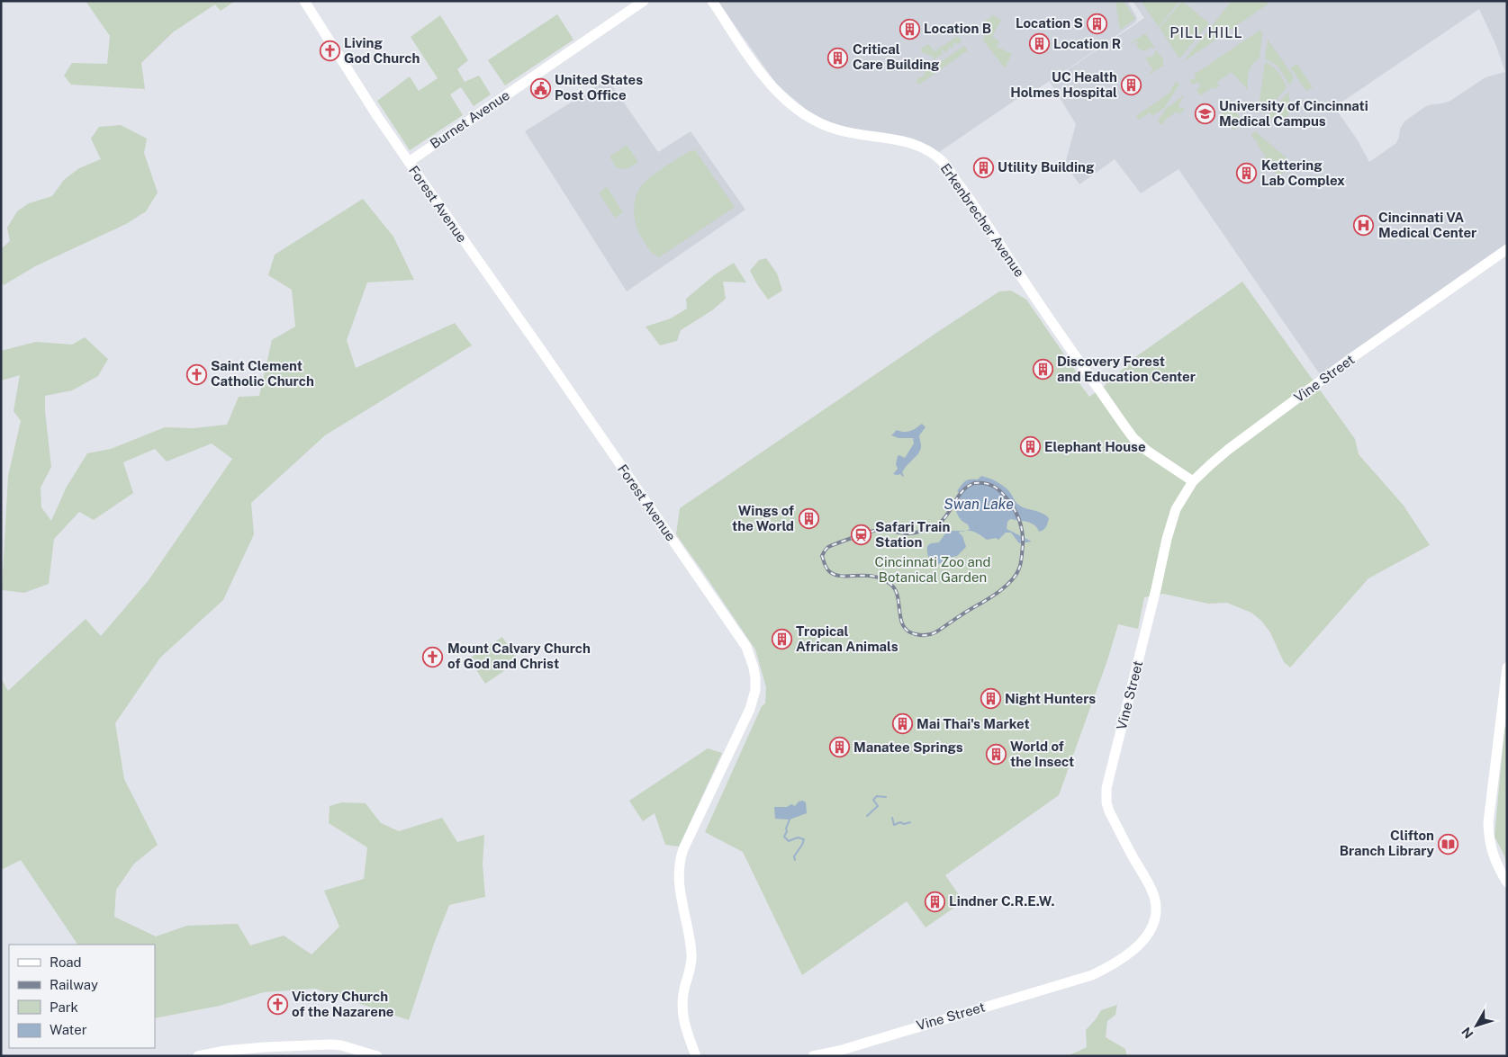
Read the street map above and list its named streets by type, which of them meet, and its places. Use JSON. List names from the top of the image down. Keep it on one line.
{"streets":{"street":["Burnet Avenue","Forest Avenue","Erkenbrecher Avenue","Vine Street"]},"crossings":[["Burnet Avenue","Forest Avenue"],["Erkenbrecher Avenue","Vine Street"]],"districts":["PILL HILL"],"water":["Swan Lake"],"parks":["Cincinnati Zoo and Botanical Garden"],"places":{"building":["Location S","Location B","Location R","Critical Care Building","UC Health Holmes Hospital","Utility Building","Kettering Lab Complex","Discovery Forest and Education Center","Elephant House","Wings of the World","Tropical African Animals","Night Hunters","Mai Thai's Market","Manatee Springs","World of the Insect","Lindner C.R.E.W."],"church":["Living God Church","Saint Clement Catholic Church","Mount Calvary Church of God and Christ","Victory Church of the Nazarene"],"public building":["United States Post Office"],"school or university":["University of Cincinnati Medical Campus"],"hospital":["Cincinnati VA Medical Center"],"station":["Safari Train Station"],"library":["Clifton Branch Library"]},"legend":["Road","Railway","Park","Water"],"north":"bottom left"}
